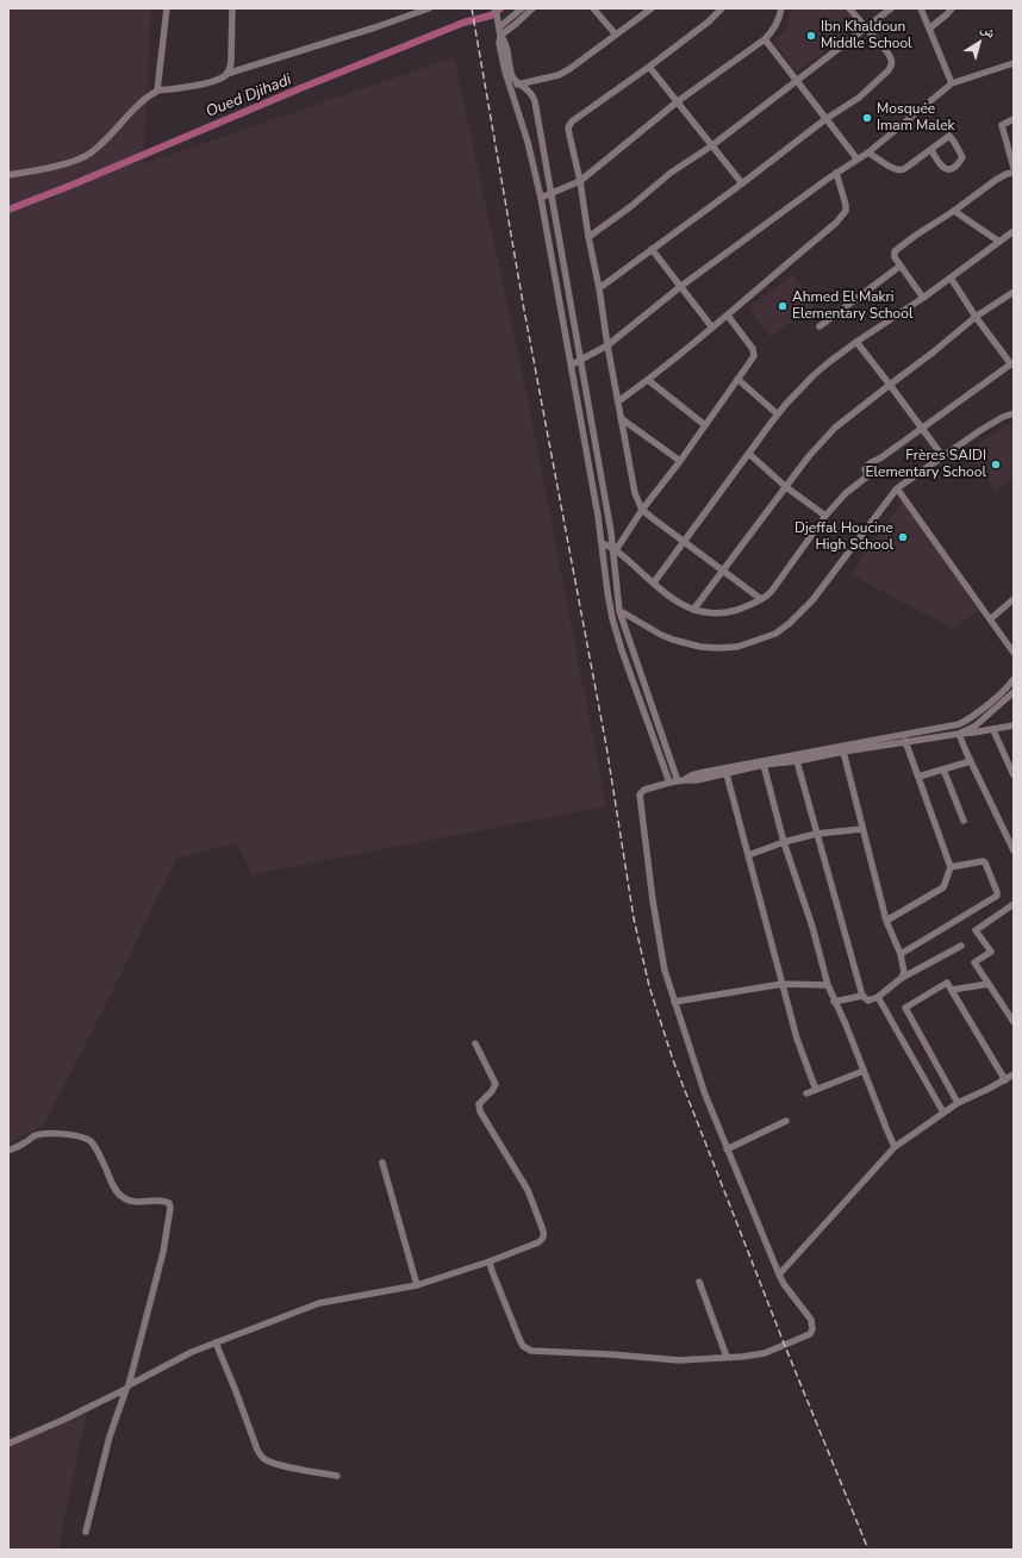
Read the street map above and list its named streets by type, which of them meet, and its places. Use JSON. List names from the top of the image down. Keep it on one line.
{"water":["Oued Djihadi"],"places":["Ibn Khaldoun Middle School","Mosquée Imam Malek","Ahmed El Makri Elementary School","Frères SAIDI Elementary School","Djeffal Houcine High School"],"north":"top right"}
